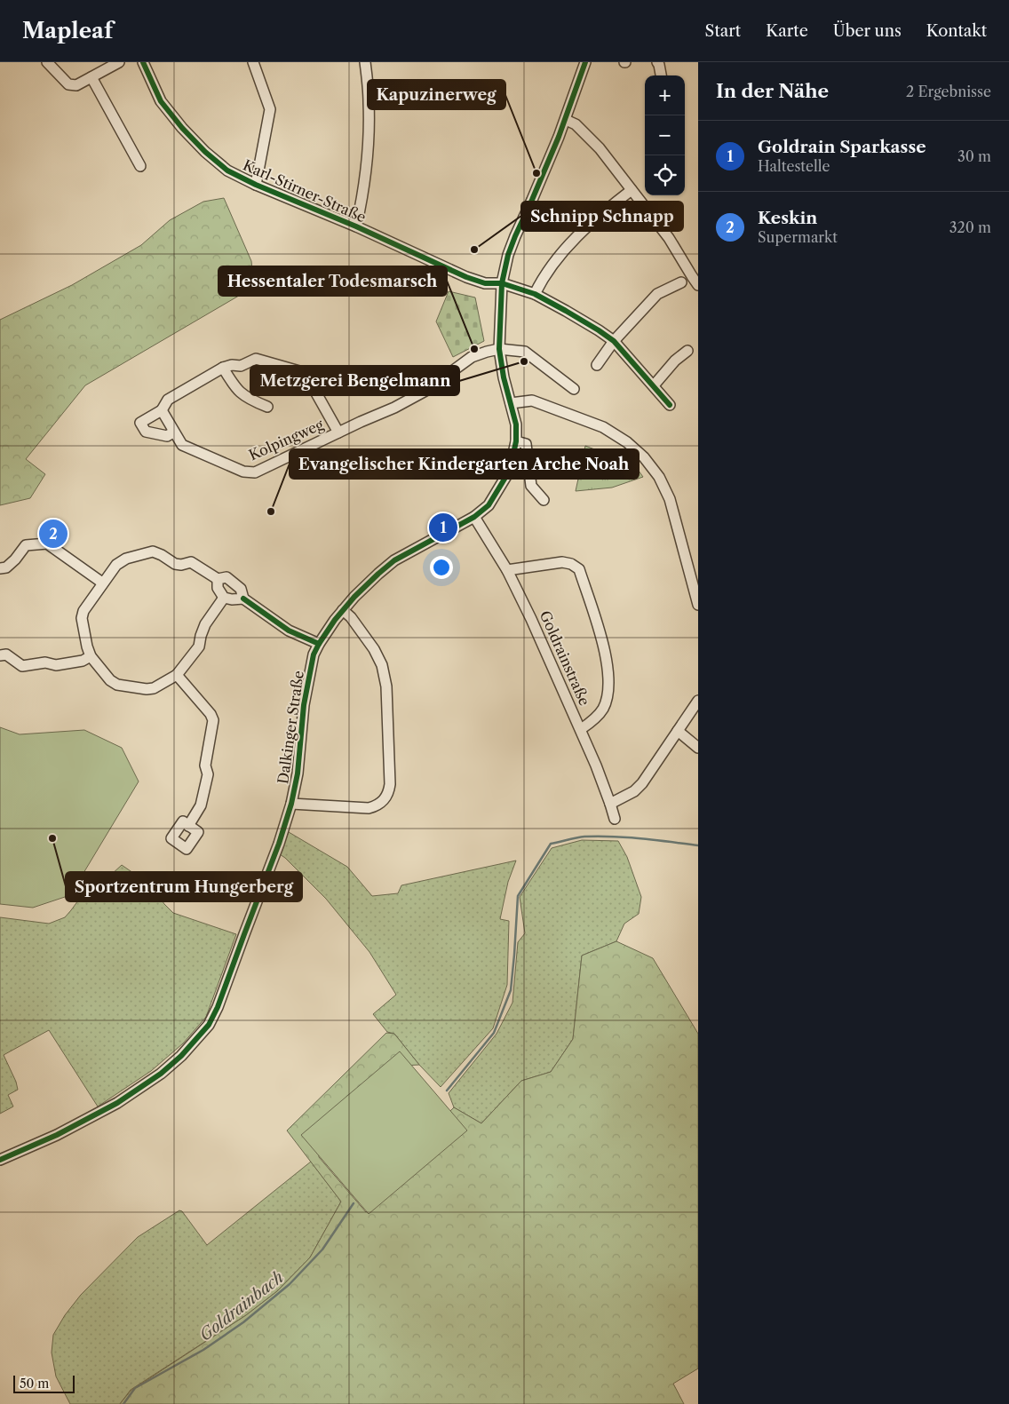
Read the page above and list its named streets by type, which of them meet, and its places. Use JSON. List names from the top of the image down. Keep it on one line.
{"streets":{"street":["Karl-Stirner-Straße","Kolpingweg","Goldrainstraße","Dalkinger Straße"]},"crossings":[["Karl-Stirner-Straße","Dalkinger Straße"],["Kolpingweg","Dalkinger Straße"],["Goldrainstraße","Dalkinger Straße"]],"water":["Goldrainbach"],"places":["Kapuzinerweg","Schnipp Schnapp","Hessentaler Todesmarsch","Metzgerei Bengelmann","Evangelischer Kindergarten Arche Noah","Sportzentrum Hungerberg"],"scale_bar":"50 m","page":{"header":"Mapleaf","nav":["Start","Karte","Über uns","Kontakt"],"heading":["In der Nähe","2 Ergebnisse"],"map_buttons":["+","−"],"list":[{"mark":"1","name":"Goldrain Sparkasse","note":"Haltestelle","value":"30 m"},{"mark":"2","name":"Keskin","note":"Supermarkt","value":"320 m"}],"pins":["1","2"],"scale":"50 m"}}
